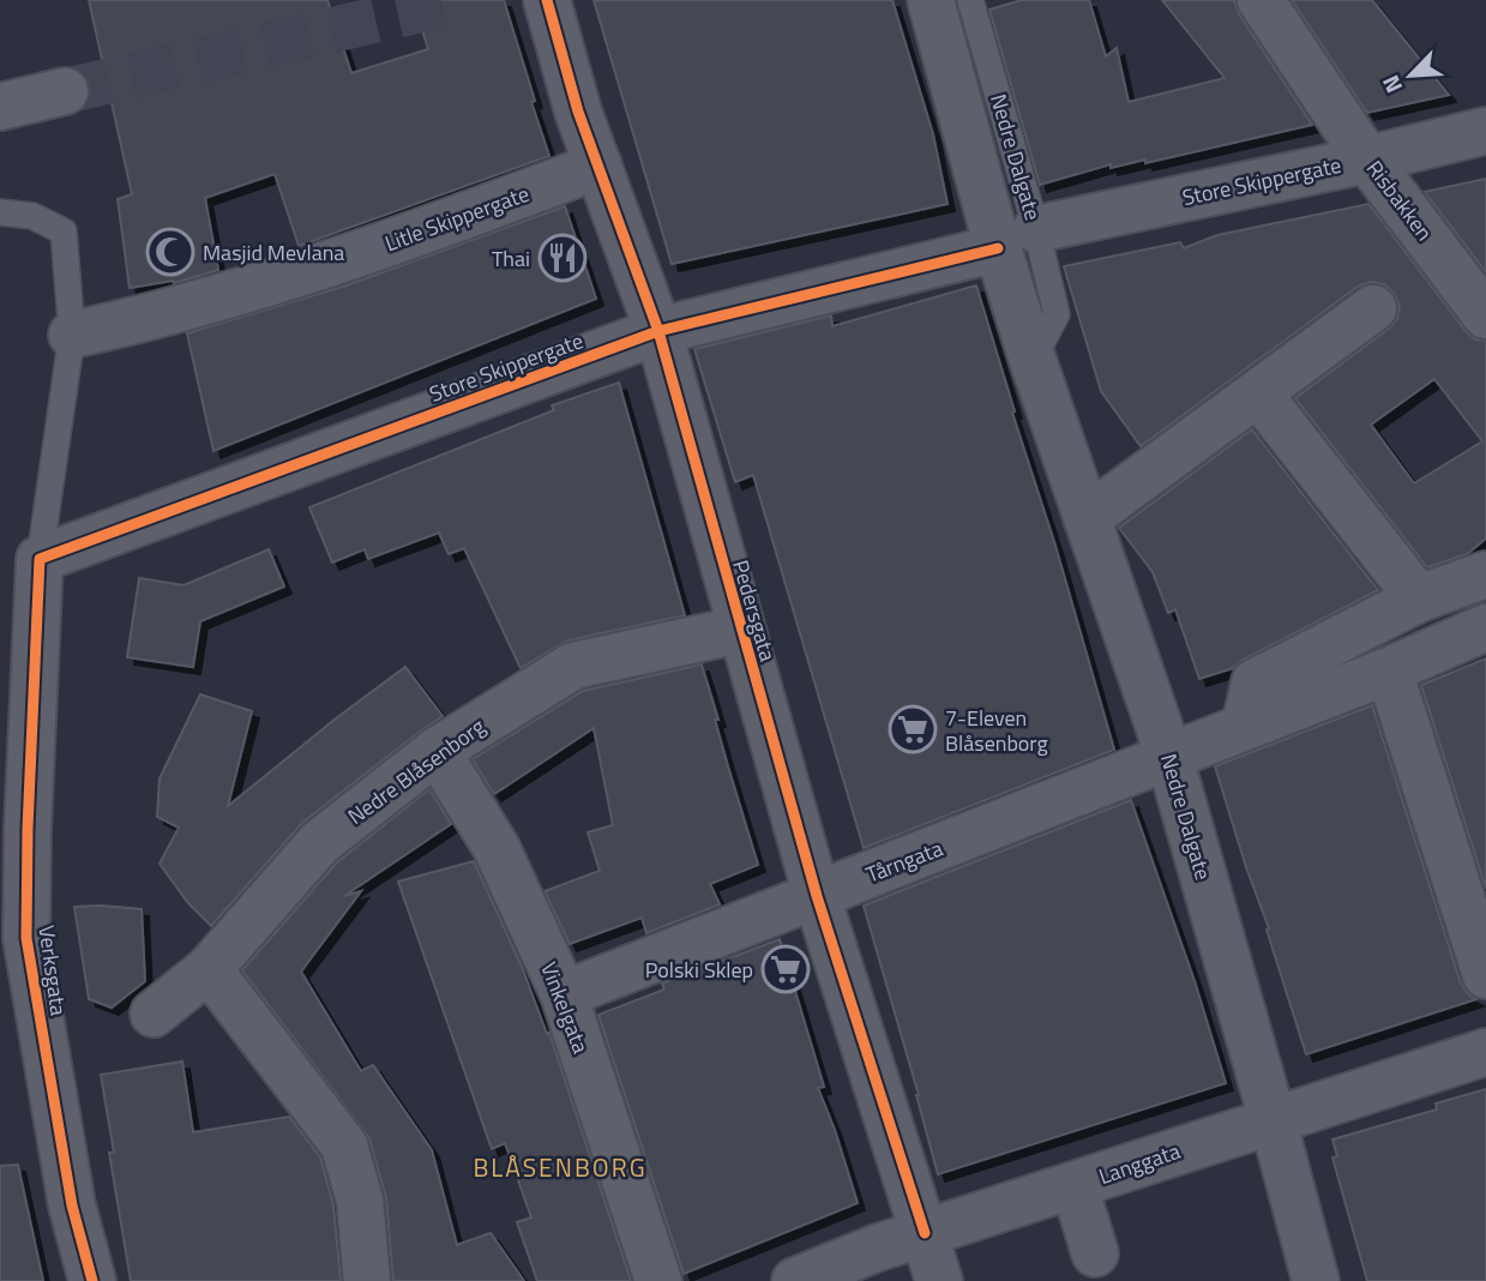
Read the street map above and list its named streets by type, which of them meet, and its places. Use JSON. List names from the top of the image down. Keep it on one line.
{"streets":{"street":["Nedre Dalgate","Store Skippergate","Risbakken","Litle Skippergate","Pedersgata","Nedre Blåsenborg","Tårngata","Verksgata","Vinkelgata","Langgata"]},"crossings":[["Nedre Dalgate","Store Skippergate"],["Nedre Dalgate","Tårngata"],["Nedre Dalgate","Langgata"],["Store Skippergate","Risbakken"],["Store Skippergate","Pedersgata"],["Store Skippergate","Verksgata"],["Litle Skippergate","Pedersgata"],["Litle Skippergate","Verksgata"],["Pedersgata","Nedre Blåsenborg"],["Pedersgata","Tårngata"],["Pedersgata","Langgata"],["Nedre Blåsenborg","Vinkelgata"],["Tårngata","Vinkelgata"]],"districts":["BLÅSENBORG"],"places":{"mosque":["Masjid Mevlana"],"restaurant":["Thai"],"supermarket":["7-Eleven Blåsenborg","Polski Sklep"]},"north":"bottom left"}
